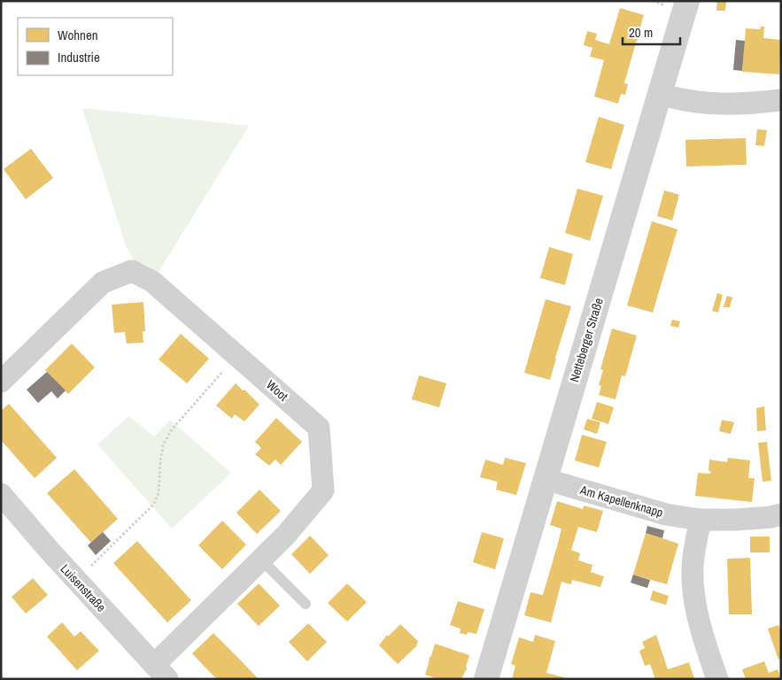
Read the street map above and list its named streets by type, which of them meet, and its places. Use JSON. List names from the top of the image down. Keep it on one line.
{"streets":{"street":["Netteberger Straße","Woot","Am Kapellenknapp","Luisenstraße"]},"crossings":[["Netteberger Straße","Am Kapellenknapp"],["Woot","Luisenstraße"]],"legend":["Wohnen","Industrie"],"scale_bar":"20 m"}
